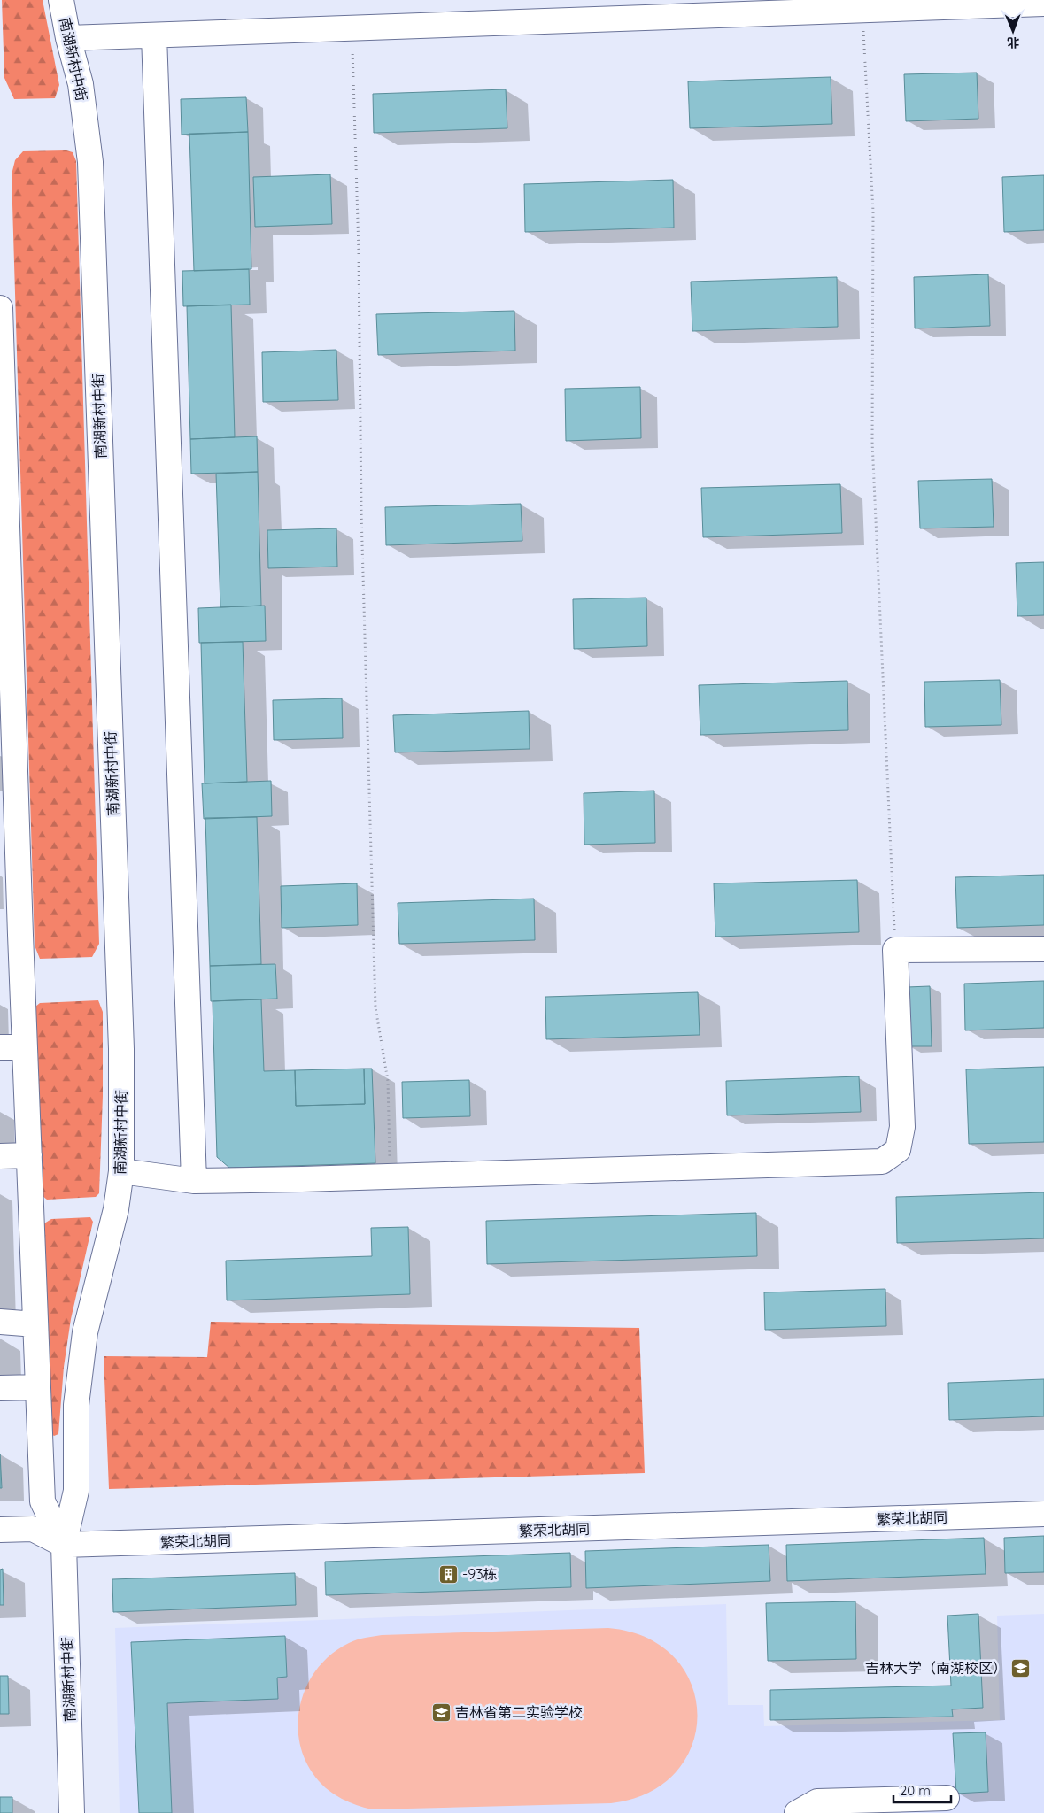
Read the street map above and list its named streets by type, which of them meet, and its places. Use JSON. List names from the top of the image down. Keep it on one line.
{"streets":{"street":["南湖新村中街","繁荣北胡同"]},"crossings":[["南湖新村中街","繁荣北胡同"]],"places":{"building":["-93栋"],"school or university":["吉林大学（南湖校区）","吉林省第二实验学校"]},"scale_bar":"20 m","north":"bottom"}
